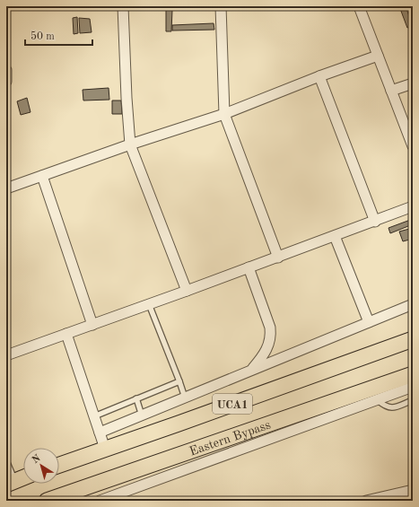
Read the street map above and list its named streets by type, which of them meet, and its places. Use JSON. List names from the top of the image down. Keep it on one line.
{"streets":{"main road":["UCA1","Eastern Bypass"]},"scale_bar":"50 m","north":"top left"}
